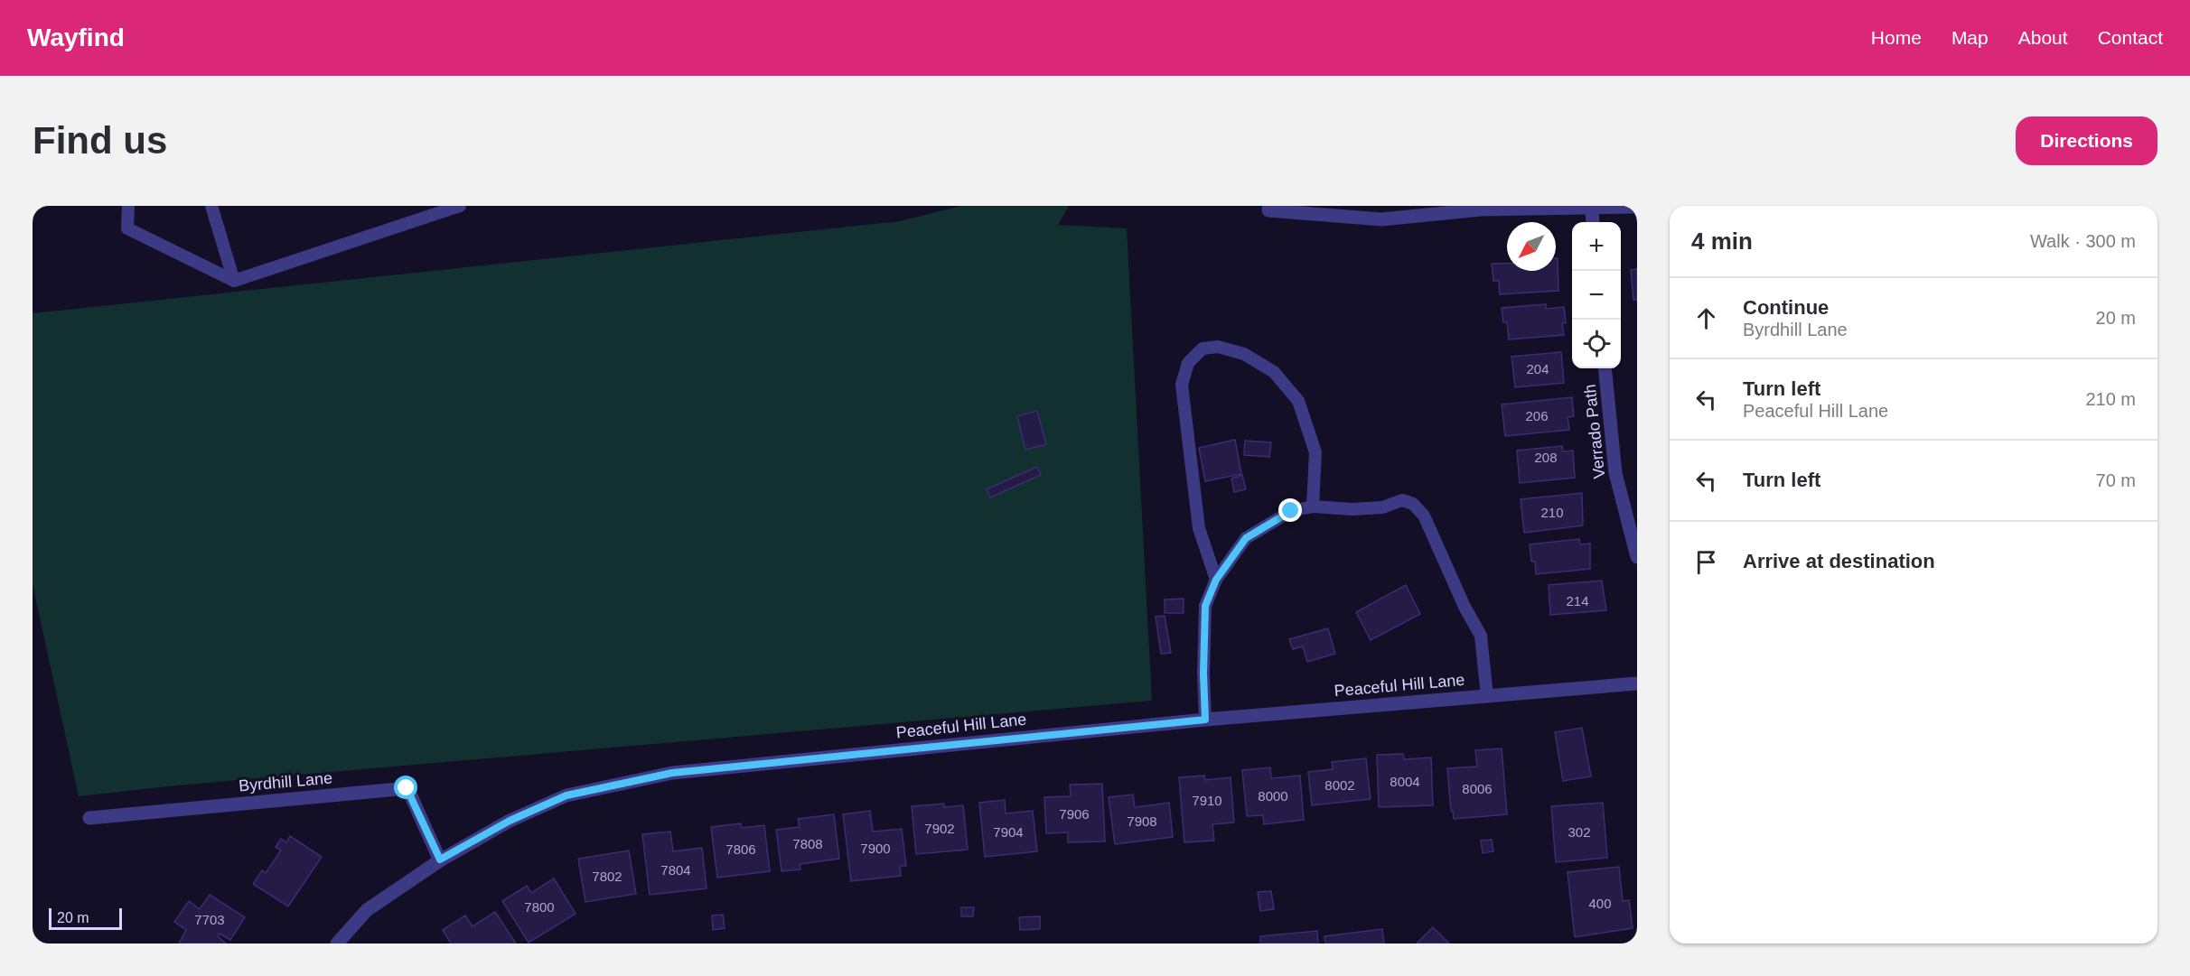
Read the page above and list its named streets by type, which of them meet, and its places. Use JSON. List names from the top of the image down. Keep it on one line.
{"streets":{"street":["Verrado Path","Peaceful Hill Lane","Byrdhill Lane"]},"crossings":[["Peaceful Hill Lane","Byrdhill Lane"]],"house_numbers":["204","206","208","210","214","8004","8002","8006","8000","7910","7906","7908","7902","7904","302","7808","7900","7806","7804","7802","400","7800","7703"],"scale_bar":"20 m","north":"bottom left","page":{"header":"Wayfind","nav":["Home","Map","About","Contact"],"buttons":"Directions","title":"Find us","heading":["4 min","Walk · 300 m"],"map_buttons":["+","−"],"list":[["Continue","Byrdhill Lane","20 m"],["Turn left","Peaceful Hill Lane","210 m"],["Turn left","70 m"],"Arrive at destination"],"scale":"20 m"}}
